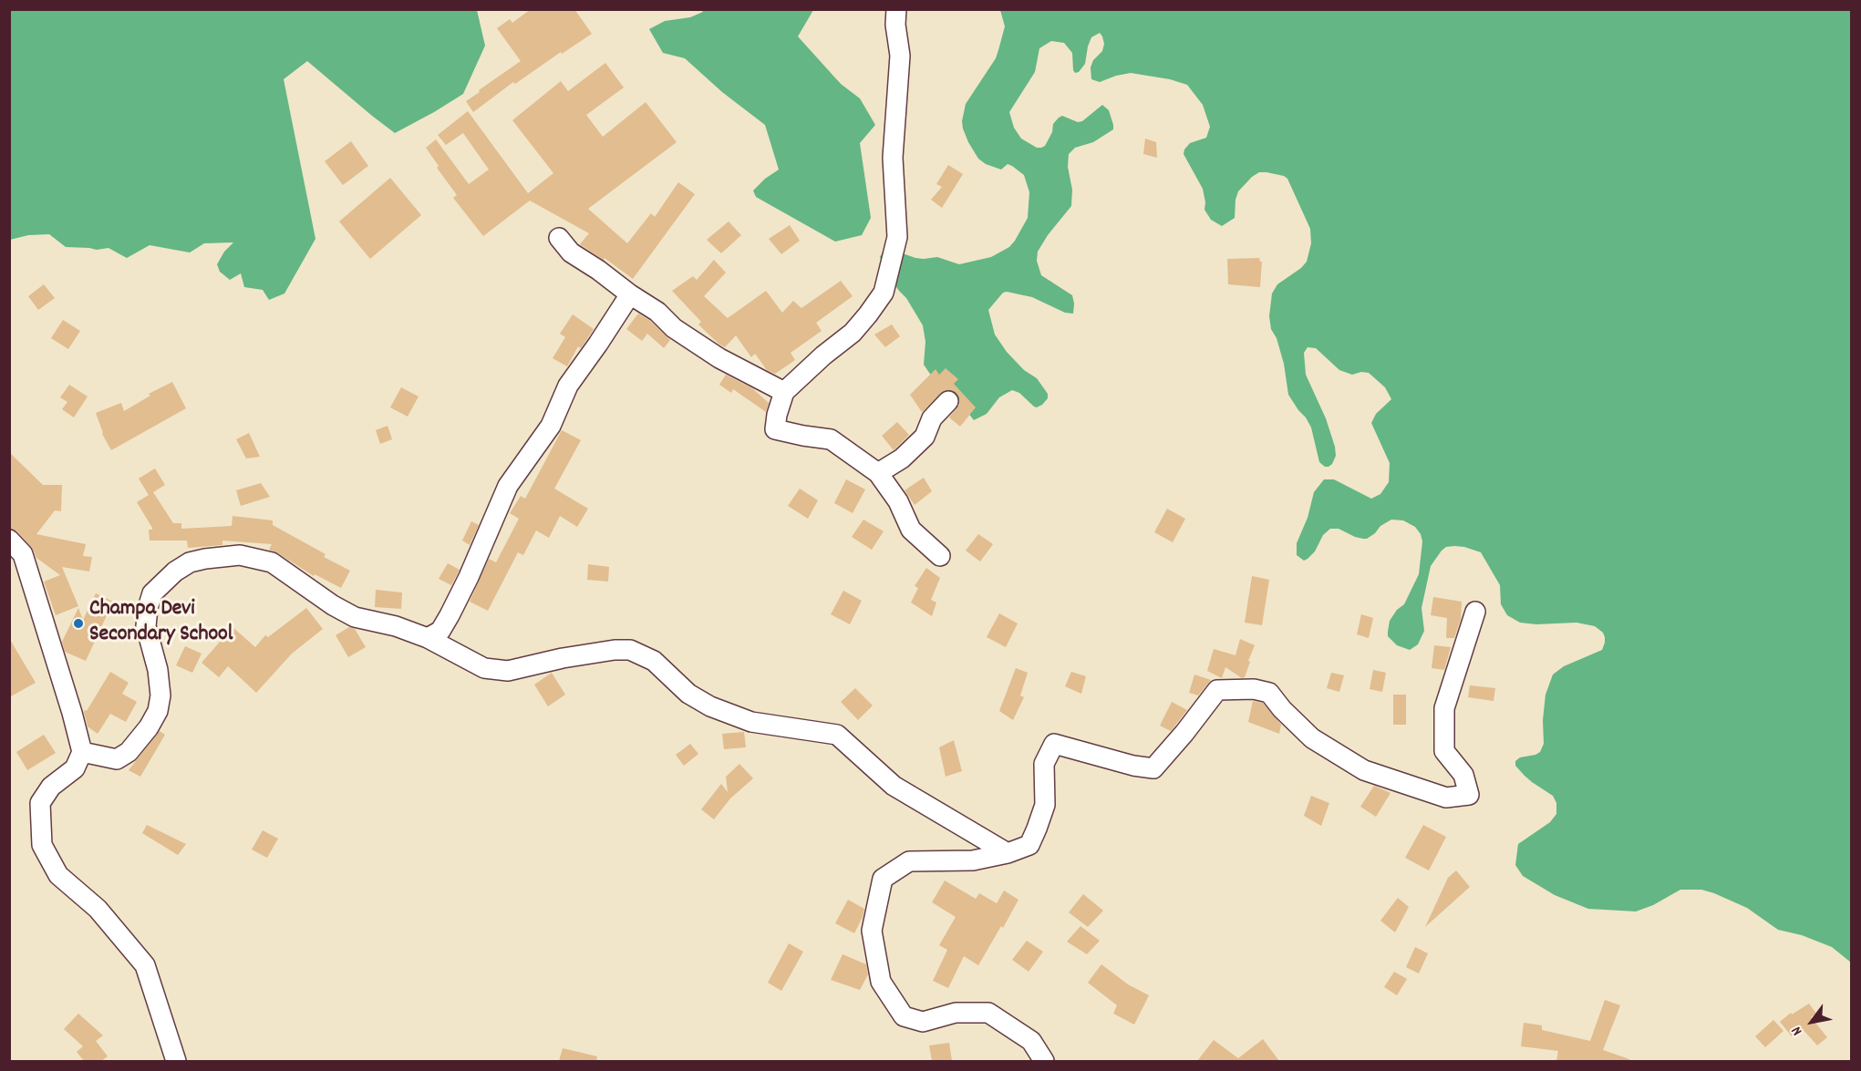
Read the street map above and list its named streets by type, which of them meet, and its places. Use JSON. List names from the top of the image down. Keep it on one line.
{"places":["Champa Devi Secondary School"],"north":"bottom left"}
